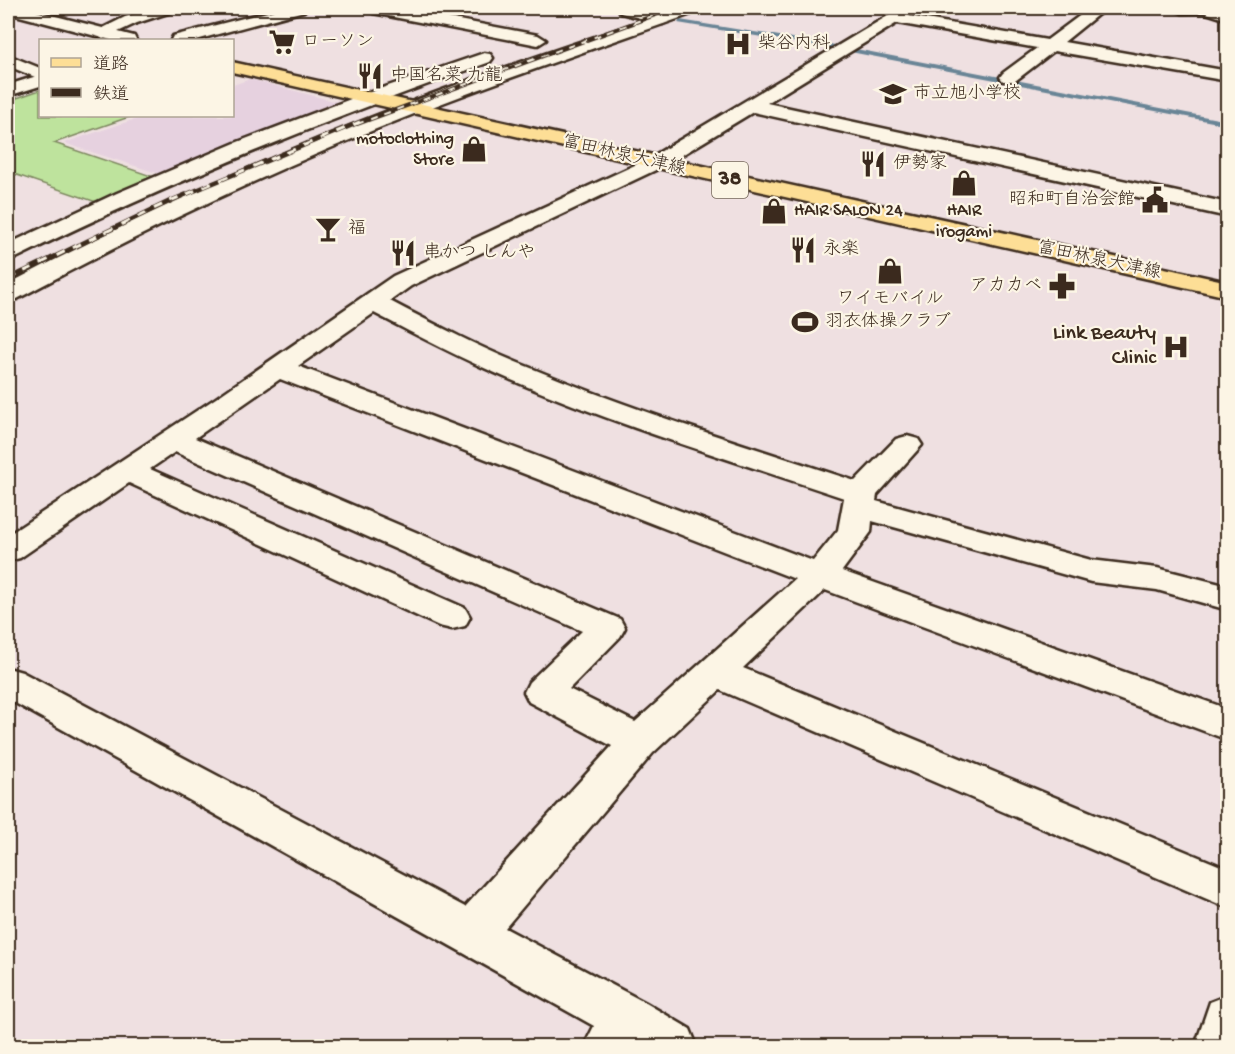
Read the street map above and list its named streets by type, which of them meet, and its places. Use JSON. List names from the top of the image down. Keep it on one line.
{"streets":{"main road":["富田林泉大津線","38"]},"places":{"supermarket":["ローソン"],"hospital":["柴谷内科","Link Beauty Clinic"],"restaurant":["中国名菜 九龍","伊勢家","永楽","串かつ しんや"],"school or university":["市立旭小学校"],"shop":["motoclothing Store","HAIR irogami","HAIR SALON 24","ワイモバイル"],"public building":["昭和町自治会館"],"bar":["福"],"pharmacy":["アカカベ"],"sports":["羽衣体操クラブ"]},"legend":["道路","鉄道"]}
